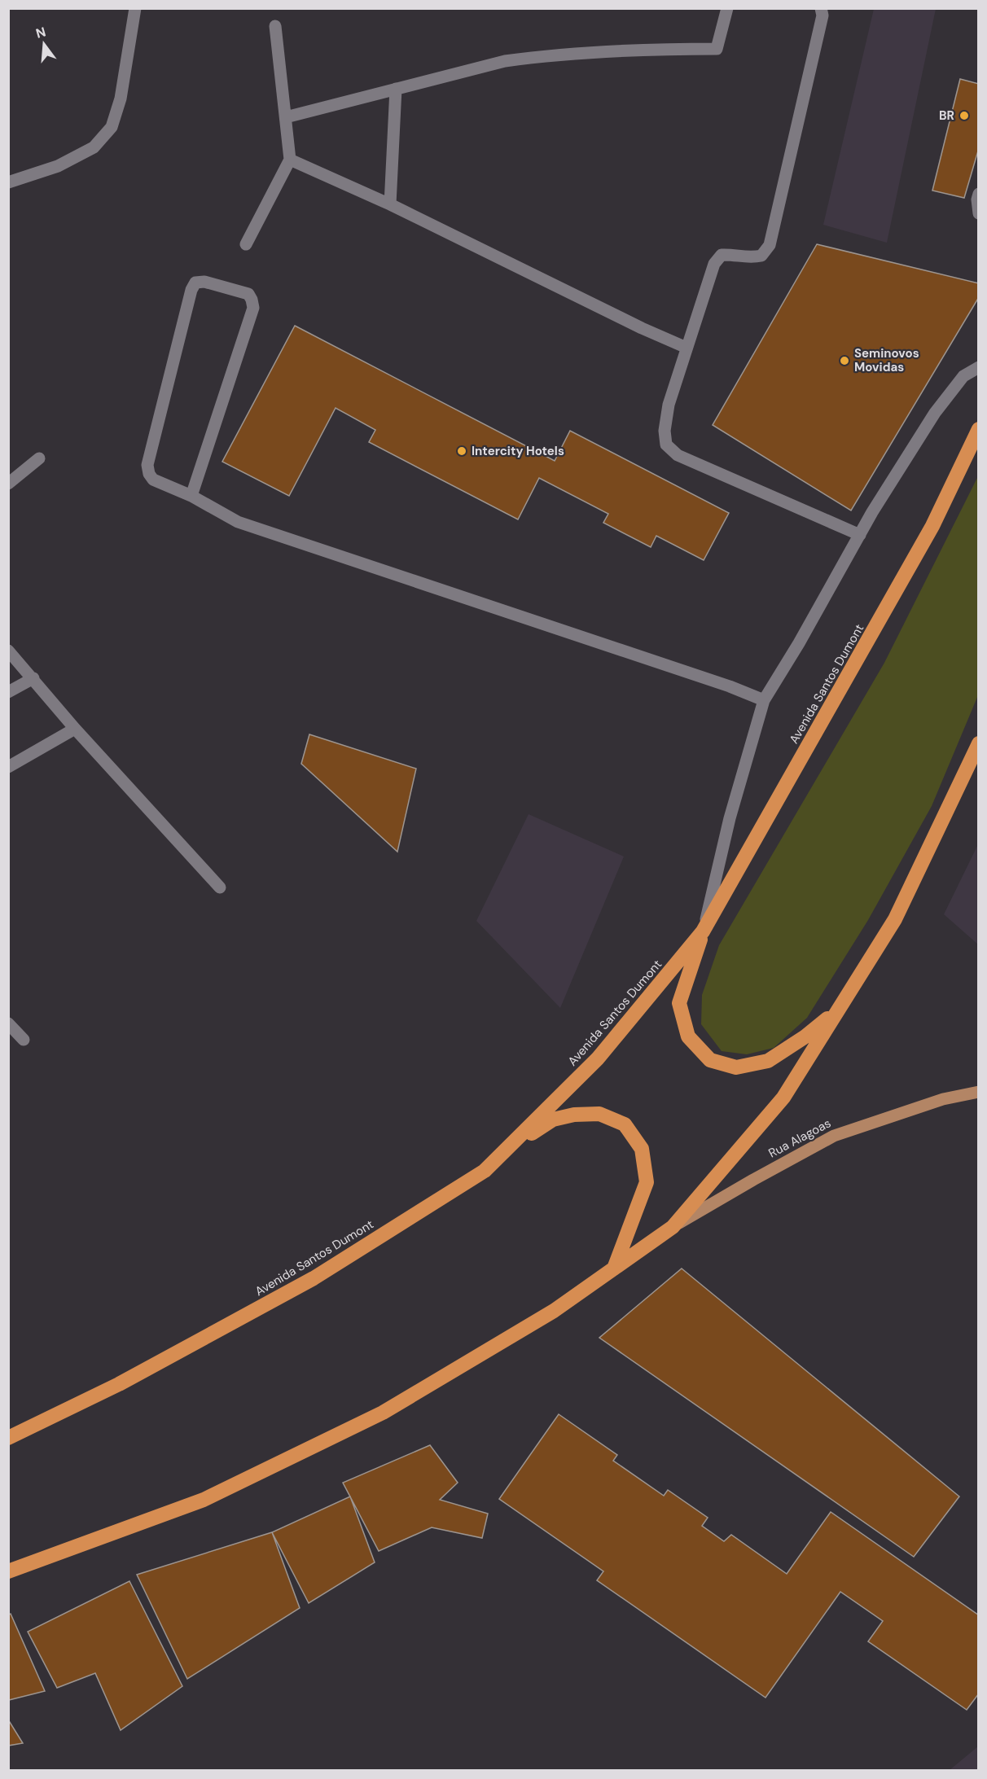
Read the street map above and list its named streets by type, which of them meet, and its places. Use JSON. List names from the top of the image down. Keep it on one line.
{"streets":{"highway":["Avenida Santos Dumont"],"main road":["Rua Alagoas"]},"places":["BR","Seminovos Movidas","Intercity Hotels"],"north":"top"}
